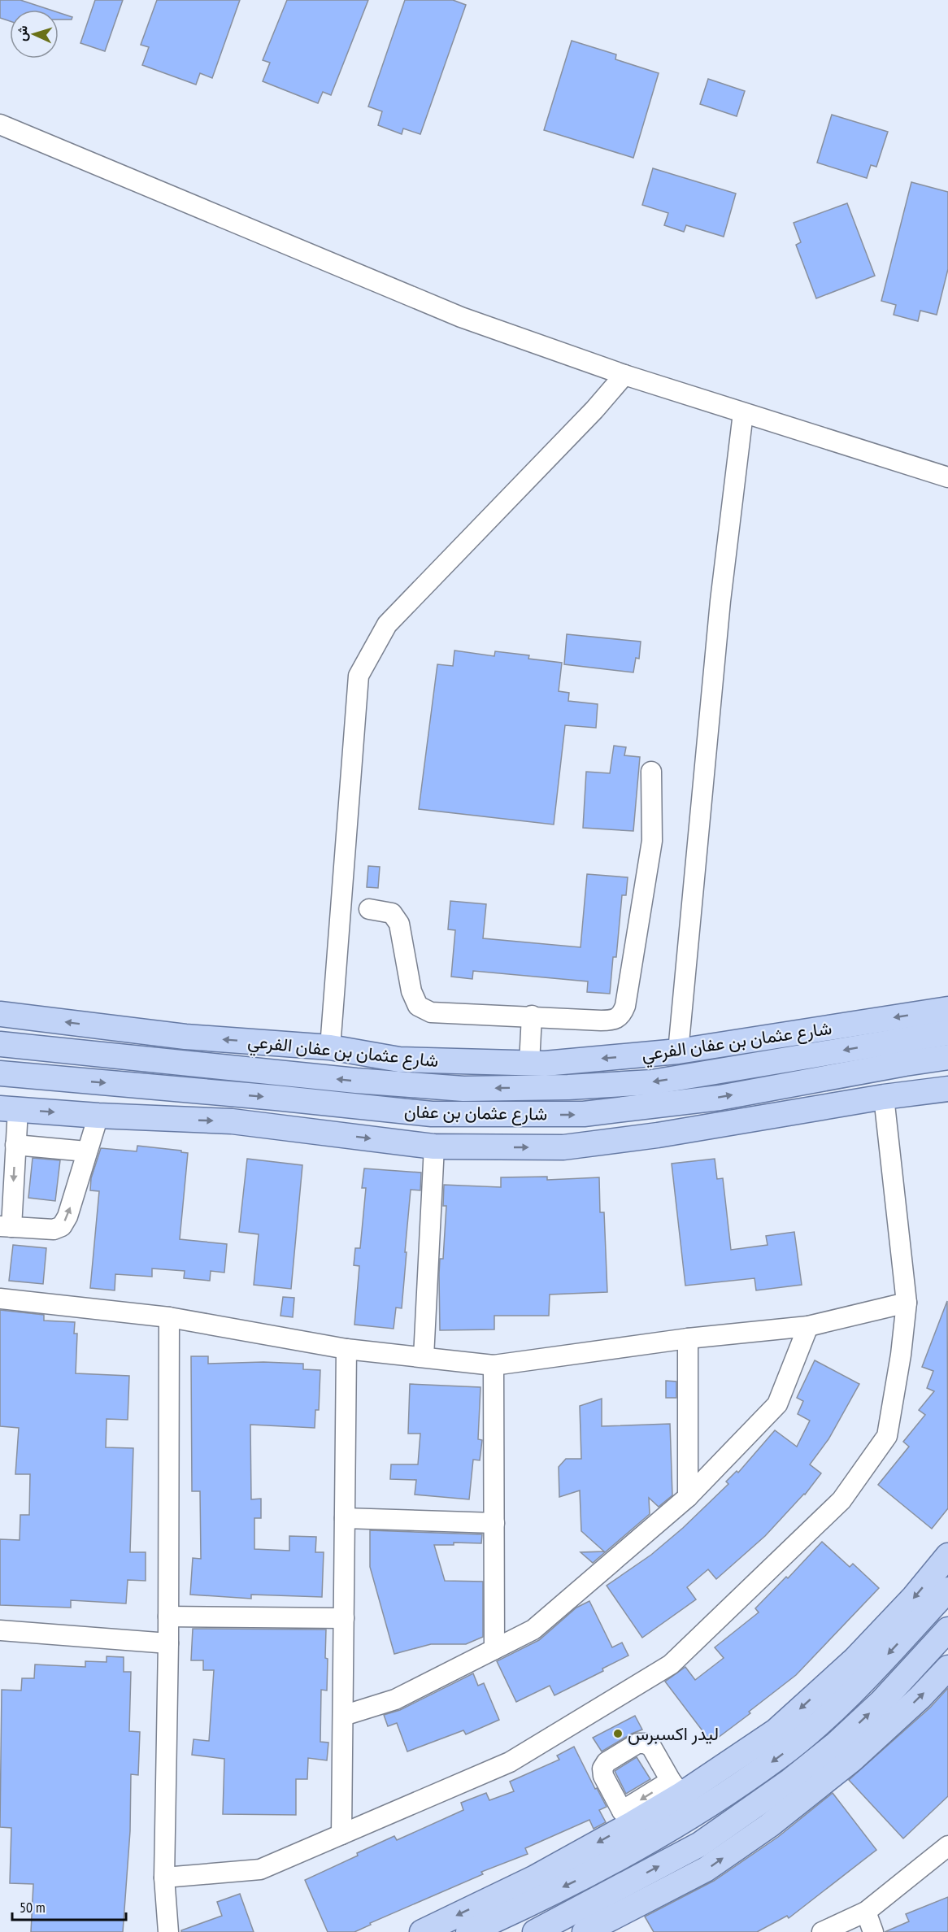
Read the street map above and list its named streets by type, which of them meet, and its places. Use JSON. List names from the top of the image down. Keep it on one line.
{"streets":{"main road":["شارع عثمان بن عفان الفرعي","شارع عثمان بن عفان"]},"places":["ليدر اكسبرس"],"scale_bar":"50 m","north":"left"}
